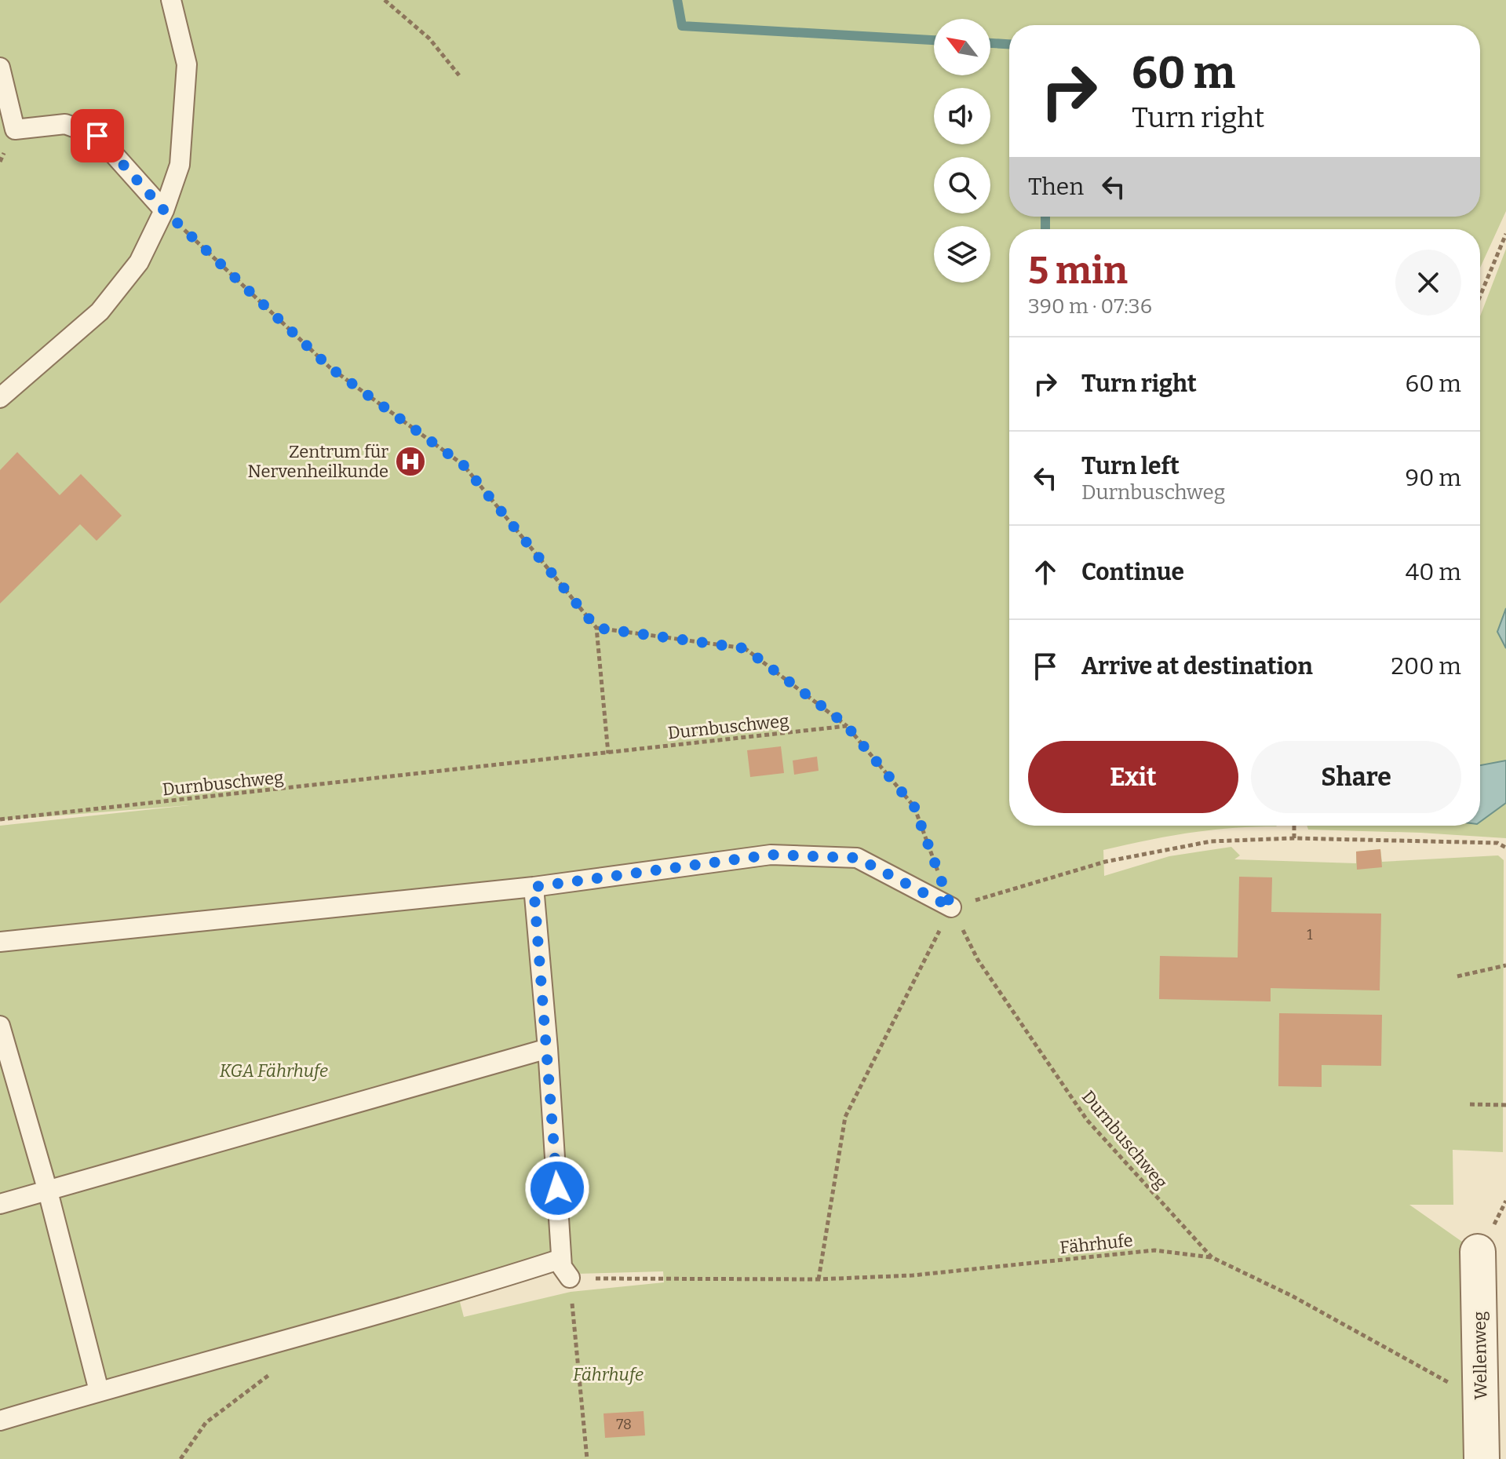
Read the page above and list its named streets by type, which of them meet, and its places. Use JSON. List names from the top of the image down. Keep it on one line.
{"streets":{"street":["Wellenweg"],"path":["Durnbuschweg","Fährhufe"]},"crossings":[["Durnbuschweg","Fährhufe"],["Durnbuschweg","Wellenweg"]],"parks":["KGA Fährhufe","Fährhufe"],"places":{"hospital":["Zentrum für Nervenheilkunde"]},"house_numbers":["1","78"],"north":"top left","page":{"turn":["60 m","Turn right"],"then":"Then","heading":["5 min","390 m · 07:36"],"list":[{"name":"Turn right","value":"60 m"},{"name":"Turn left","note":"Durnbuschweg","value":"90 m"},{"name":"Continue","value":"40 m"},{"name":"Arrive at destination","value":"200 m"}],"buttons":["Exit","Share"]}}
